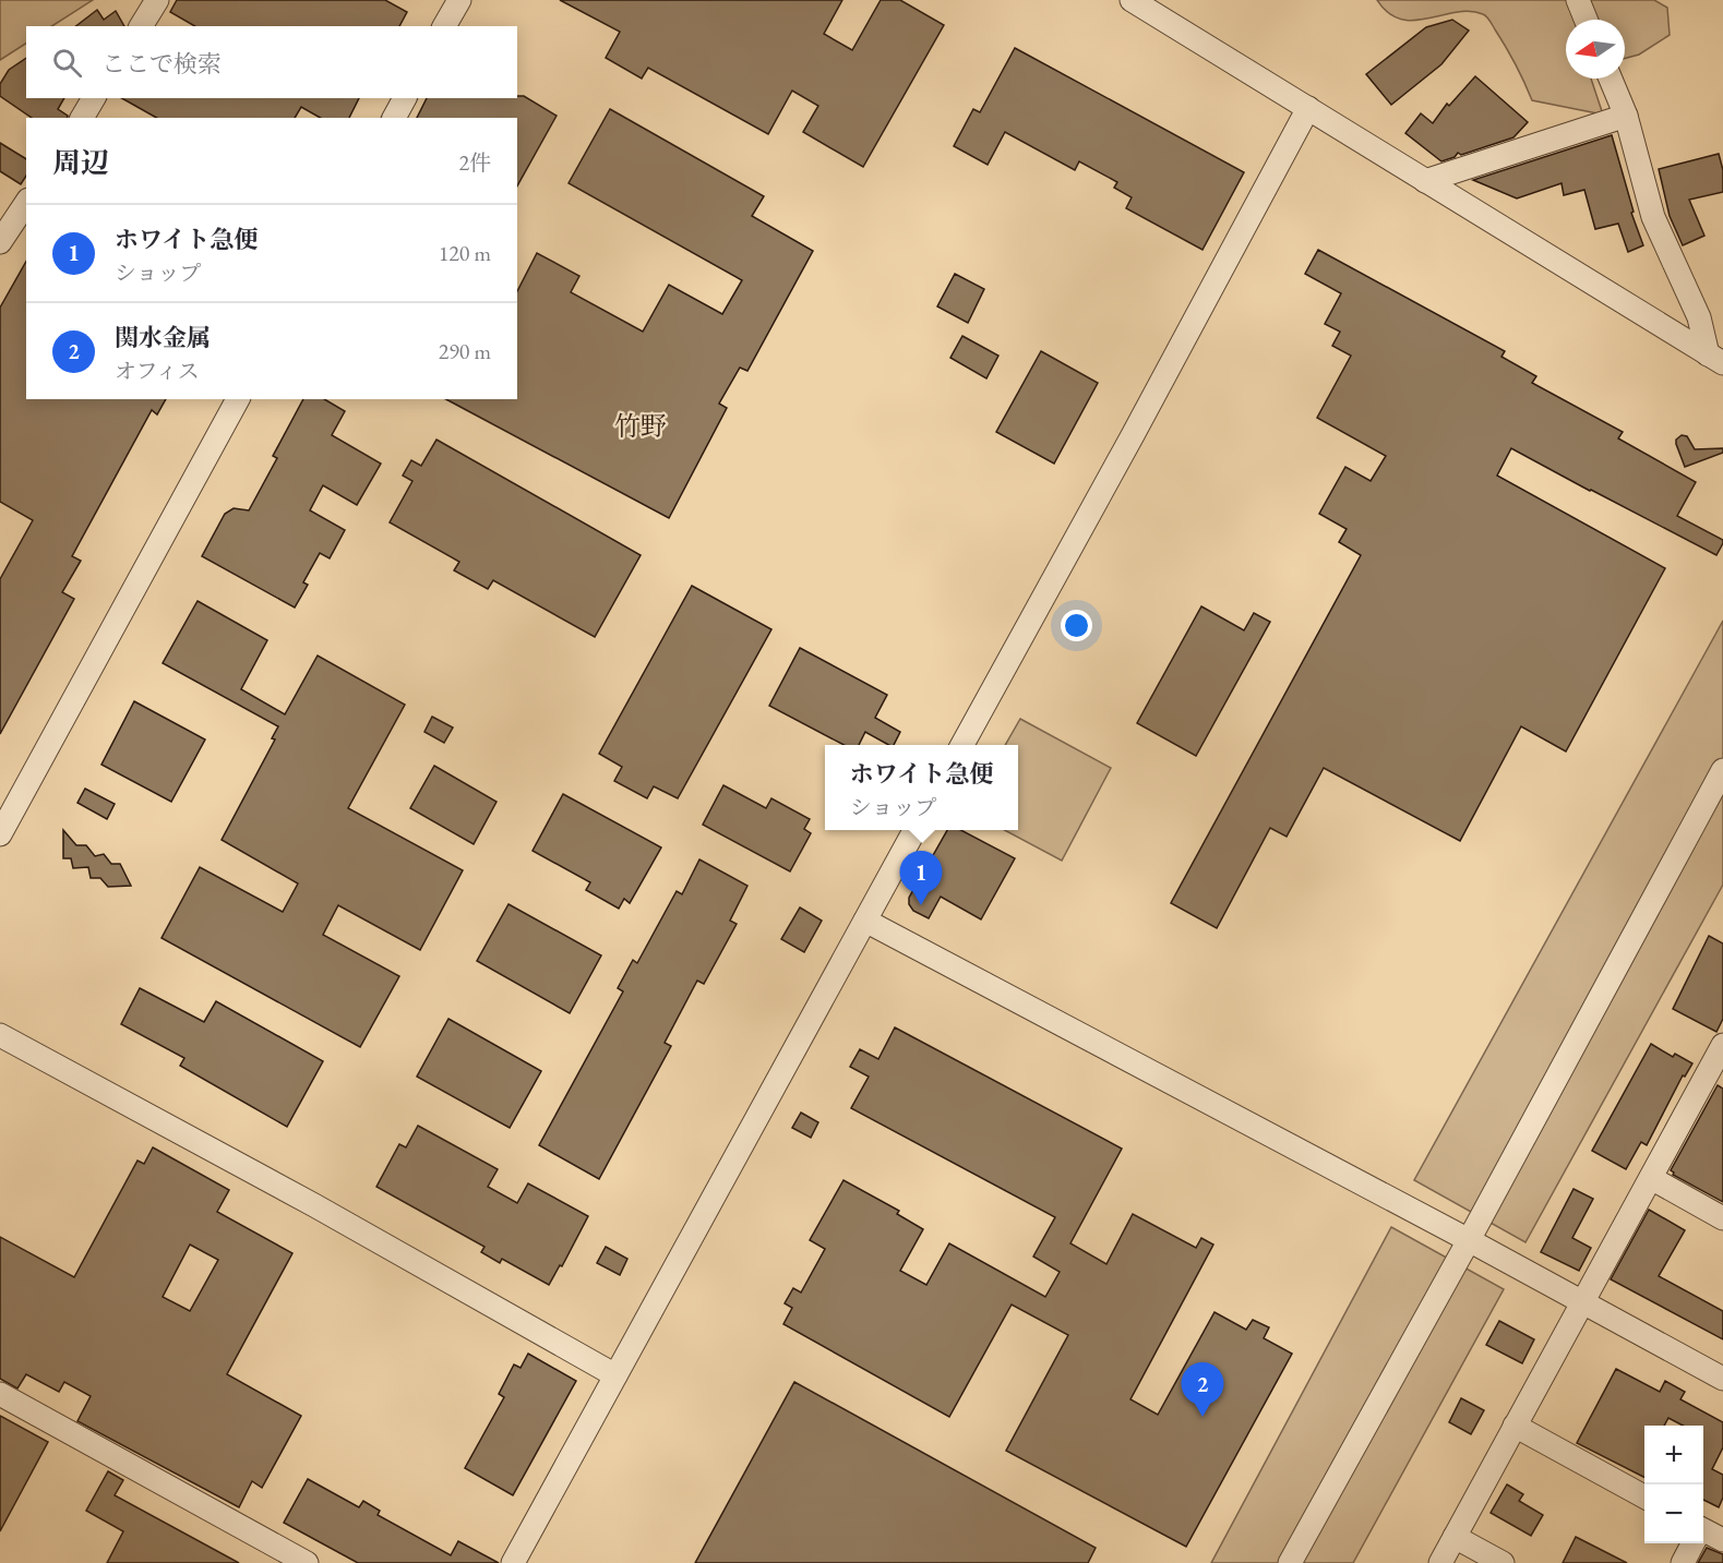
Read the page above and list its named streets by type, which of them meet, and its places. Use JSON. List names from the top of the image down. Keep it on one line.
{"districts":["竹野"],"north":"left","page":{"search":"ここで検索","heading":["周辺","2件"],"list":[{"mark":"1","name":"ホワイト急便","note":"ショップ","value":"120 m"},{"mark":"2","name":"関水金属","note":"オフィス","value":"290 m"}],"popup":["ホワイト急便","ショップ"],"pins":["1","2"],"map_buttons":["+","−"]}}
